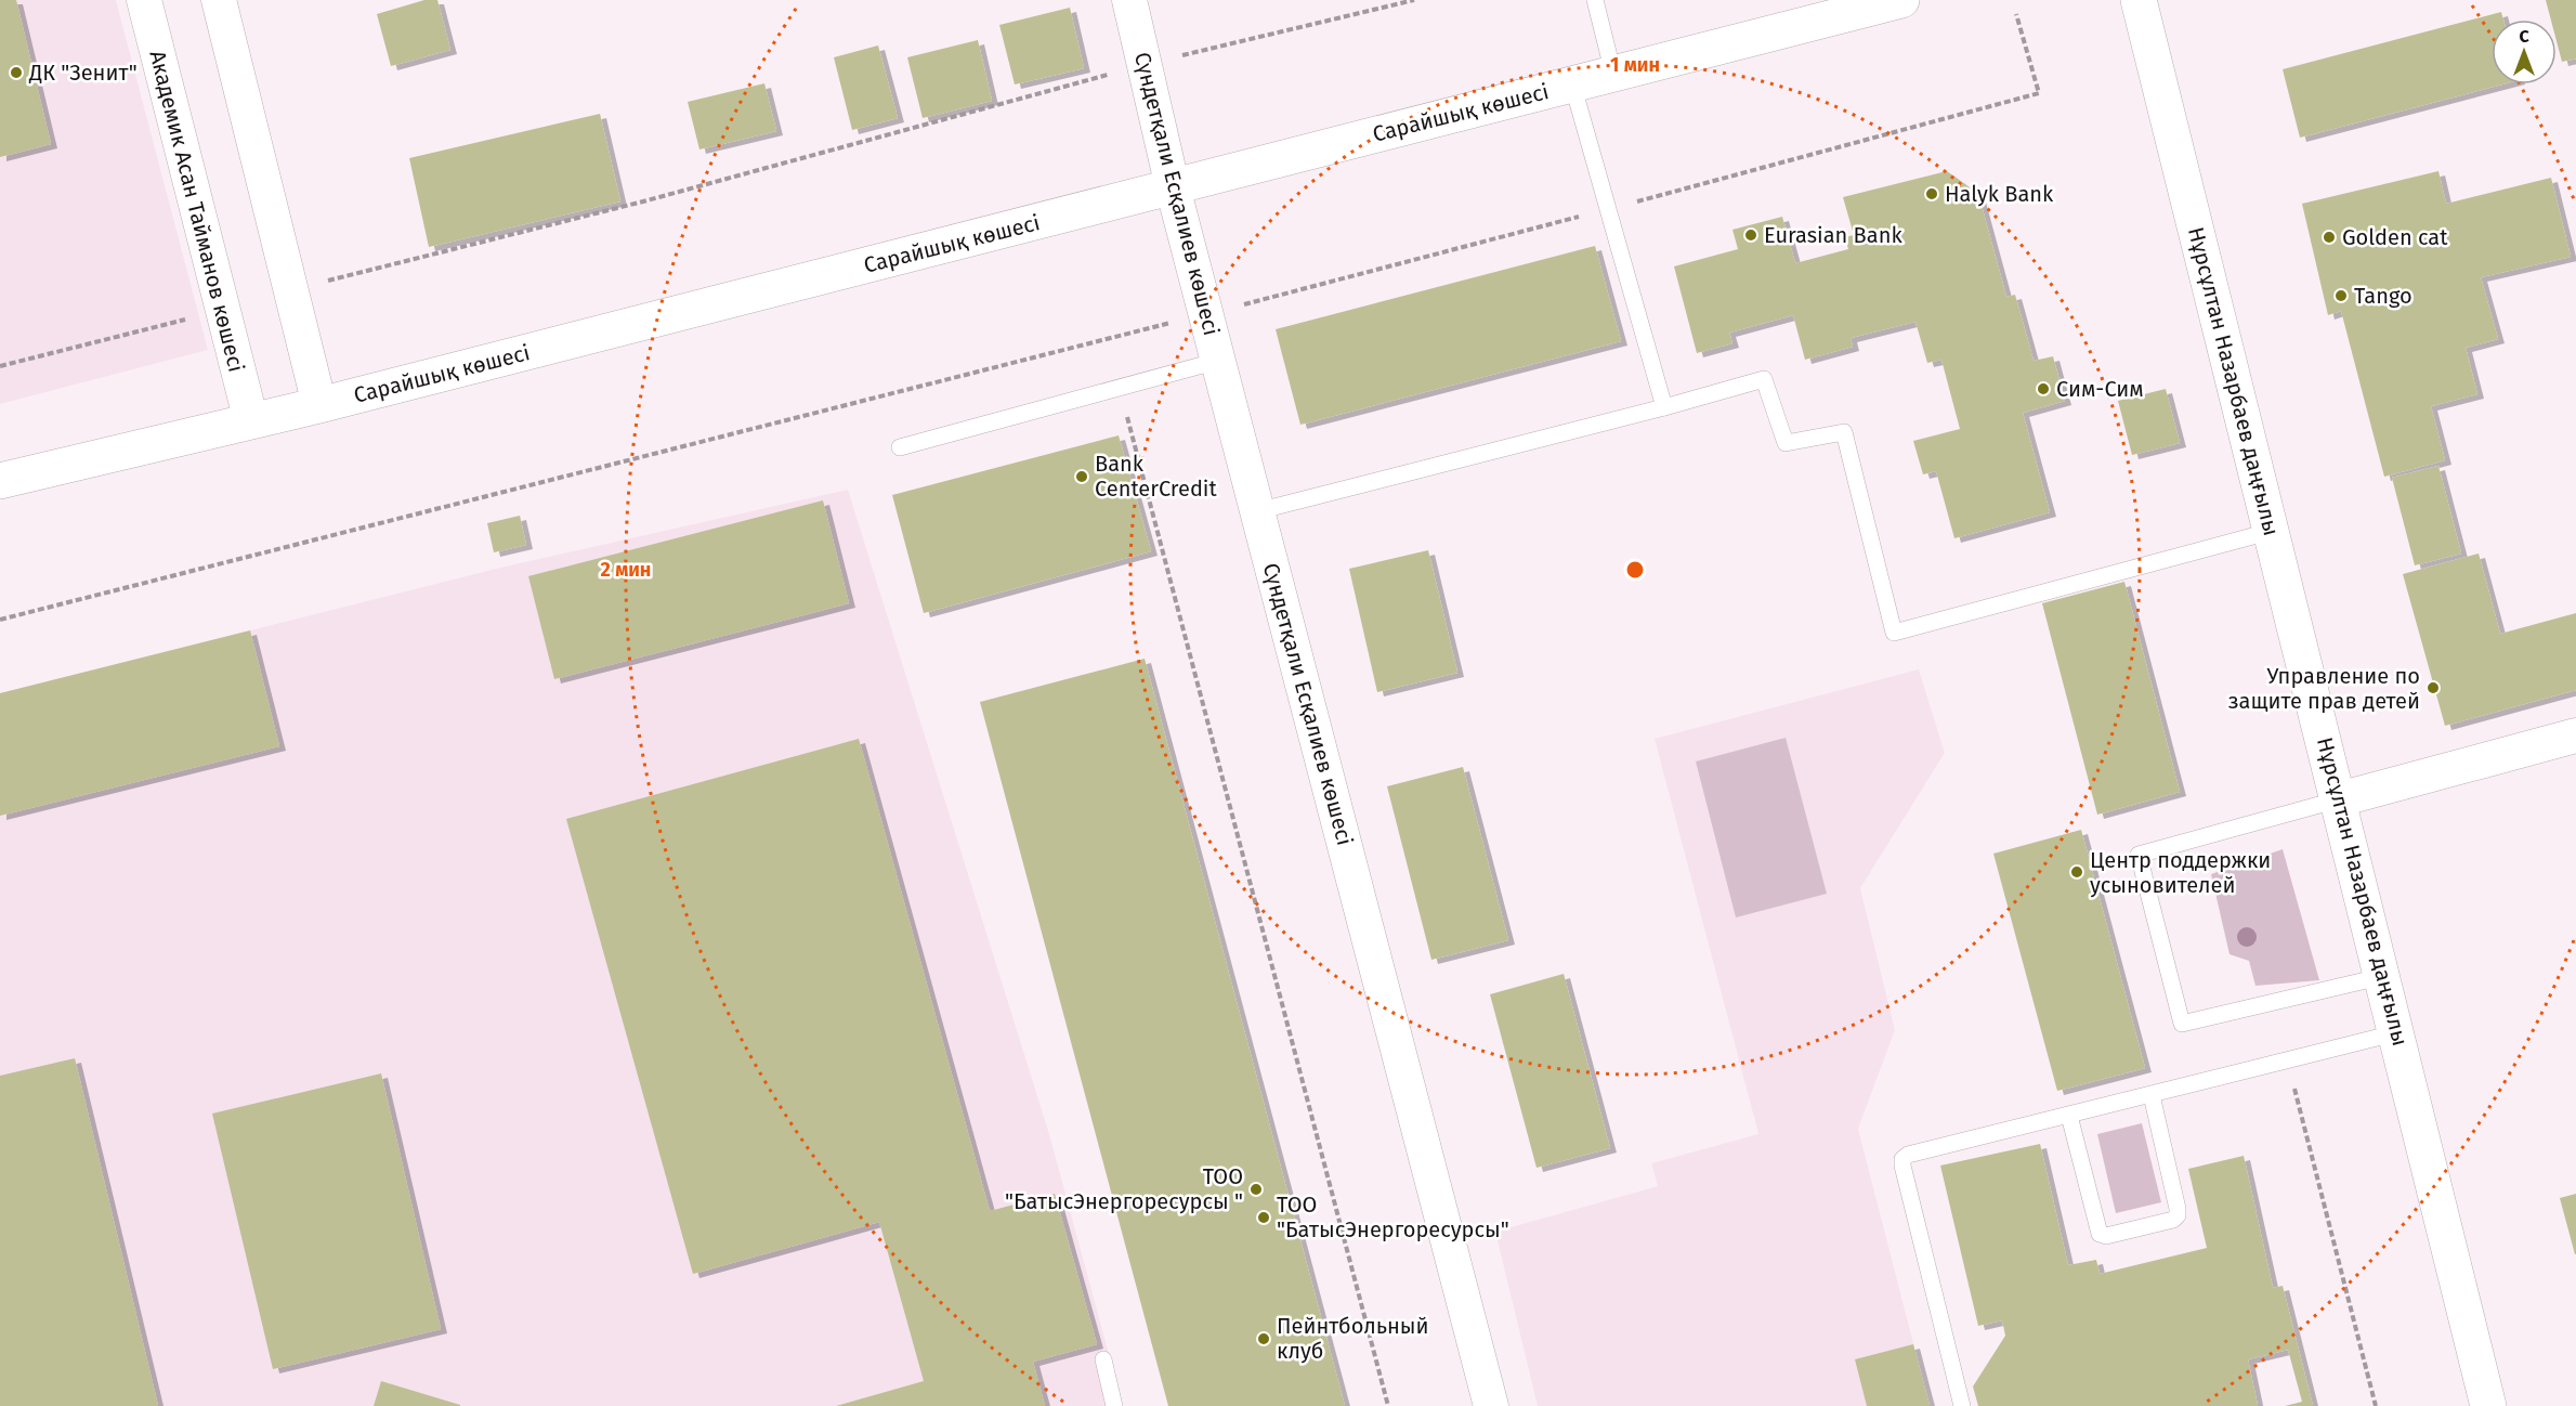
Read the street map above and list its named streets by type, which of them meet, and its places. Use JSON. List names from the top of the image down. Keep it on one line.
{"streets":{"street":["Сарайшық көшесі","Сүндетқали Есқалиев көшесі","Академик Асан Тайманов көшесі","Нұрсұлтан Назарбаев даңғылы"]},"crossings":[["Сарайшық көшесі","Сүндетқали Есқалиев көшесі"],["Сарайшық көшесі","Академик Асан Тайманов көшесі"]],"places":["ДК \"Зенит\"","Halyk Bank","Eurasian Bank","Golden cat","Tango","Сим-Сим","Bank CenterCredit","Управление по защите прав детей","Центр поддержки усыновителей","ТОО \"БатысЭнергоресурсы \"","ТОО \"БатысЭнергоресурсы\"","Пейнтбольный клуб"],"north":"top","rings":["1 мин","2 мин"]}
